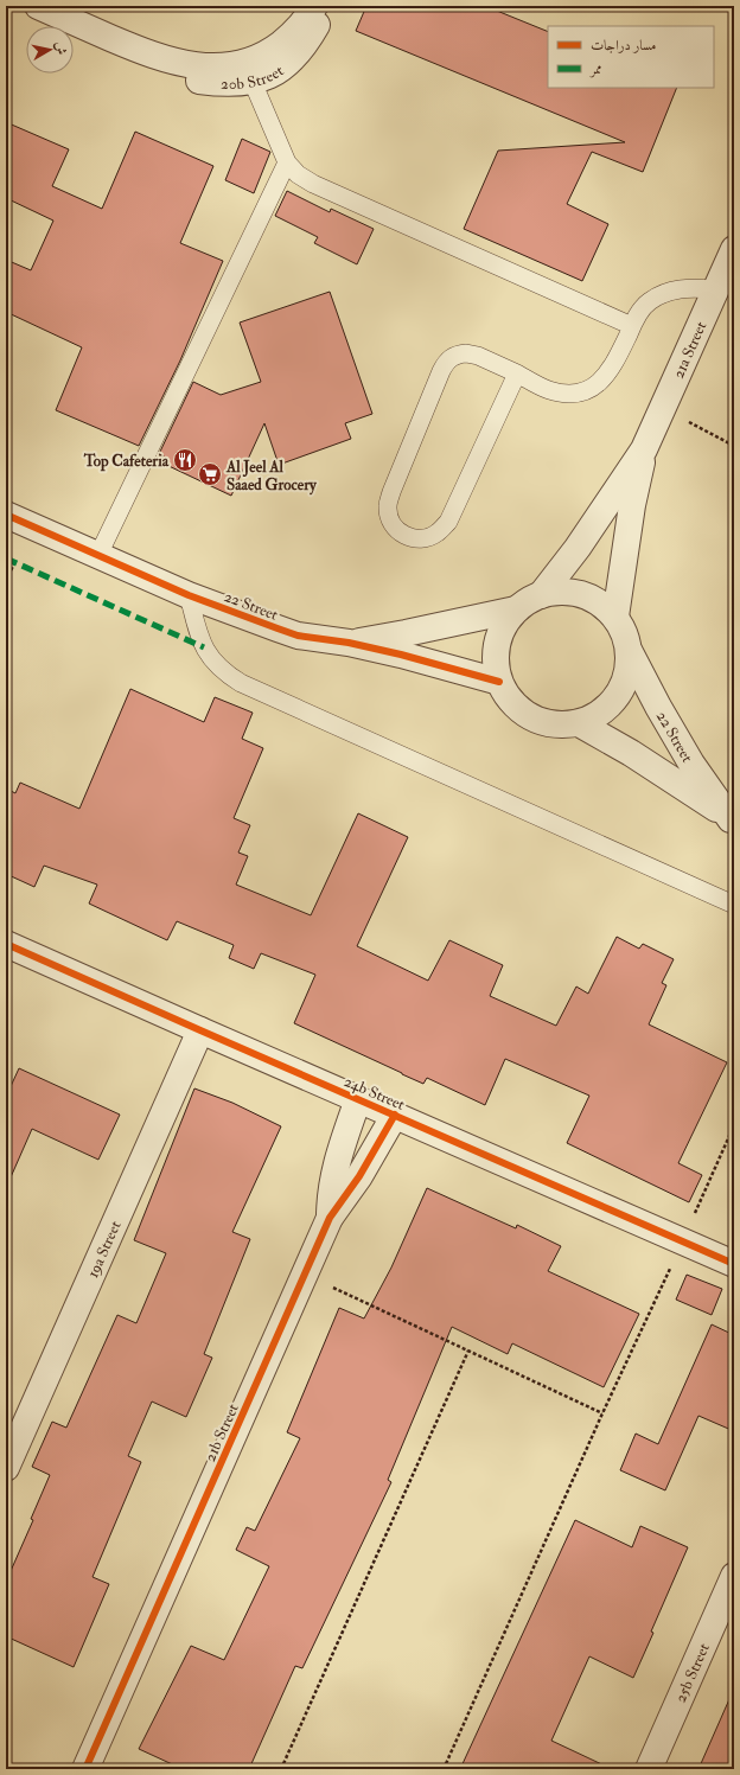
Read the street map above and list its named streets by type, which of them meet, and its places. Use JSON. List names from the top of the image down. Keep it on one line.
{"streets":{"street":["20b Street","21a Street","22 Street","24b Street","19a Street","21b Street","25b Street"]},"crossings":[["21a Street","22 Street"],["24b Street","19a Street"],["24b Street","21b Street"]],"places":{"restaurant":["Top Cafeteria"],"supermarket":["Al Jeel Al Saaed Grocery"]},"legend":["مسار دراجات","ممر"],"north":"right"}
